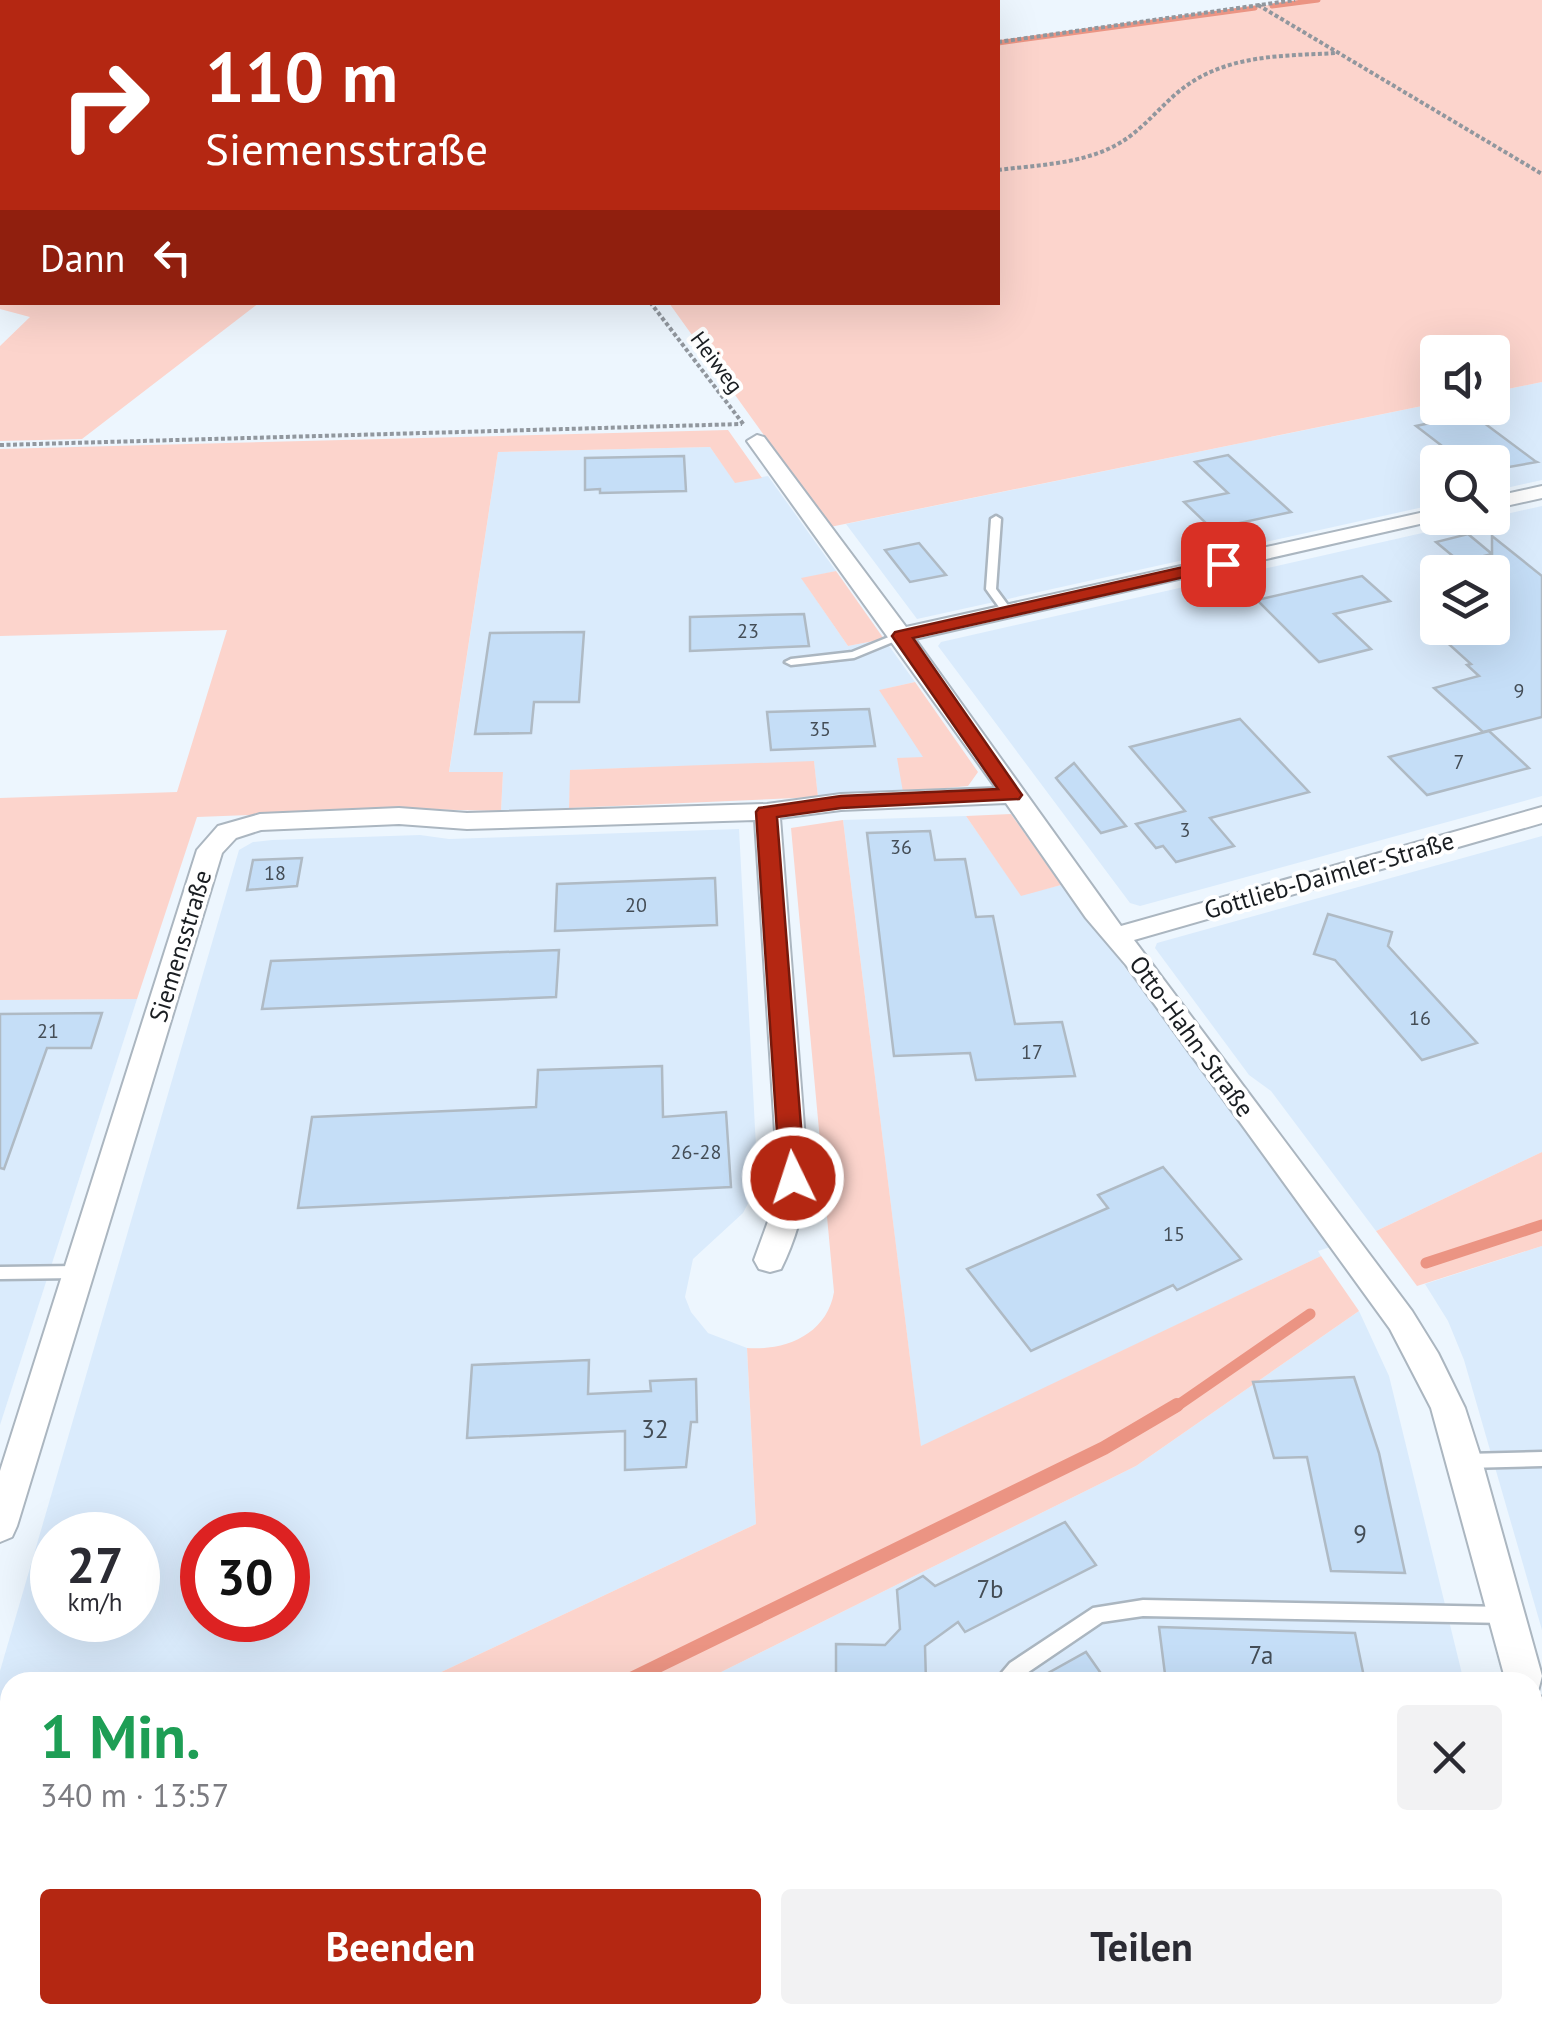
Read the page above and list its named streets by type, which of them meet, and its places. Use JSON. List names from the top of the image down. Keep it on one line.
{"streets":{"street":["Gottlieb-Daimler-Straße","Siemensstraße","Otto-Hahn-Straße"],"path":["Heiweg"]},"crossings":[["Heiweg","Otto-Hahn-Straße"],["Gottlieb-Daimler-Straße","Otto-Hahn-Straße"],["Siemensstraße","Otto-Hahn-Straße"]],"house_numbers":["23","9","35","7","3","36","18","20","16","21","17","26-28","15","32","9","7b","7a"],"page":{"turn":["110 m","Siemensstraße"],"then":"Dann","speed":"27 km/h","limit":"30","heading":["1 Min.","340 m · 13:57"],"buttons":["Beenden","Teilen"]}}
